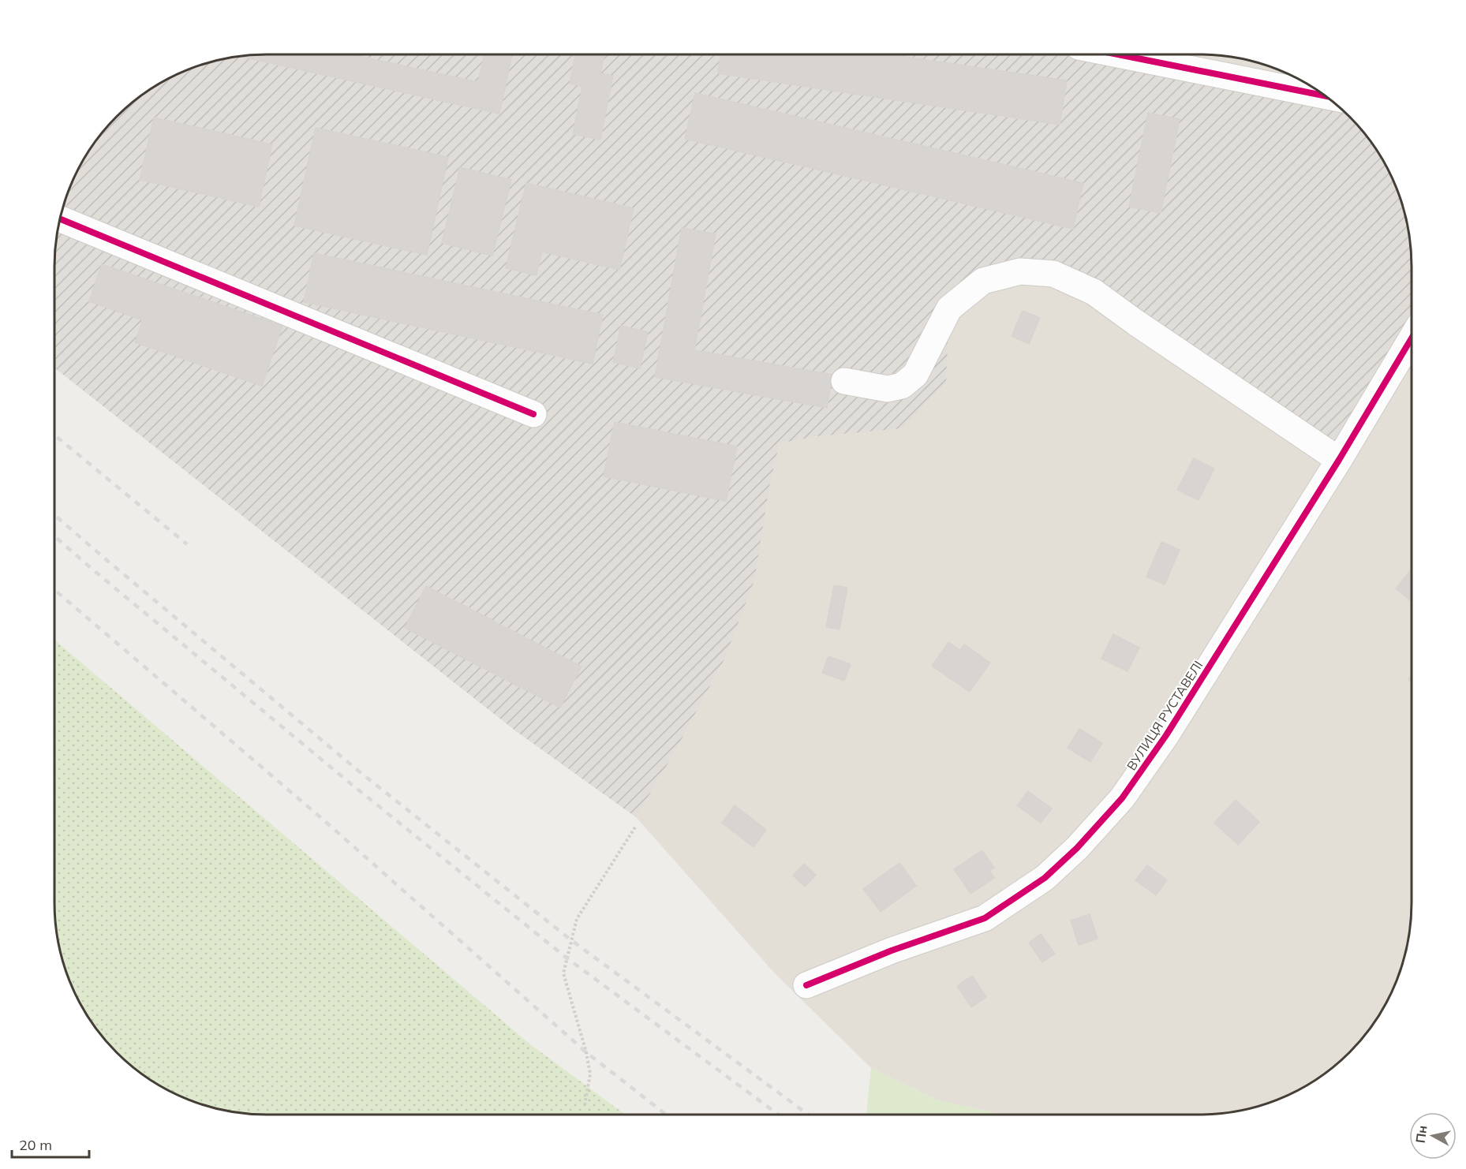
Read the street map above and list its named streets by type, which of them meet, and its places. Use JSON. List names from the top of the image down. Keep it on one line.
{"streets":{"street":["ВУЛИЦЯ РУСТАВЕЛІ"]},"scale_bar":"20 m","north":"left"}
